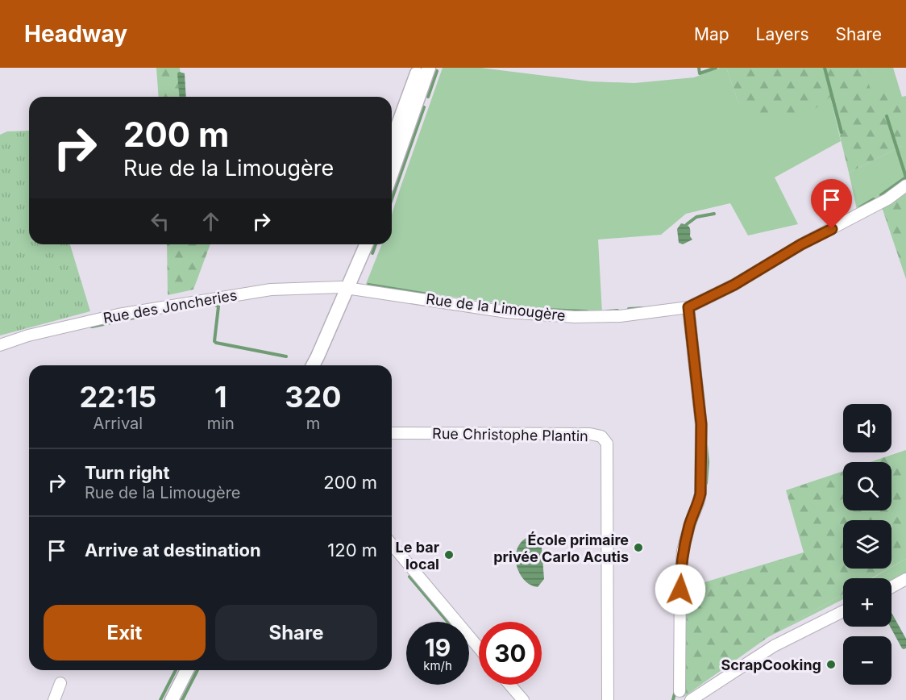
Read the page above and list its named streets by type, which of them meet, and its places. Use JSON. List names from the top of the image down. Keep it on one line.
{"streets":{"street":["Rue des Joncheries","Rue de la Limougère","Rue Christophe Plantin"]},"crossings":[["Rue des Joncheries","Rue de la Limougère"]],"places":["École primaire privée Carlo Acutis","Le bar local","ScrapCooking"],"page":{"header":"Headway","nav":["Map","Layers","Share"],"turn":["200 m","Rue de la Limougère"],"eta":["22:15","Arrival","1","min","320","m"],"map_buttons":["+","−"],"list":[{"name":"Turn right","note":"Rue de la Limougère","value":"200 m"},{"name":"Arrive at destination","value":"120 m"}],"buttons":["Exit","Share"],"speed":"19 km/h","limit":"30"}}
